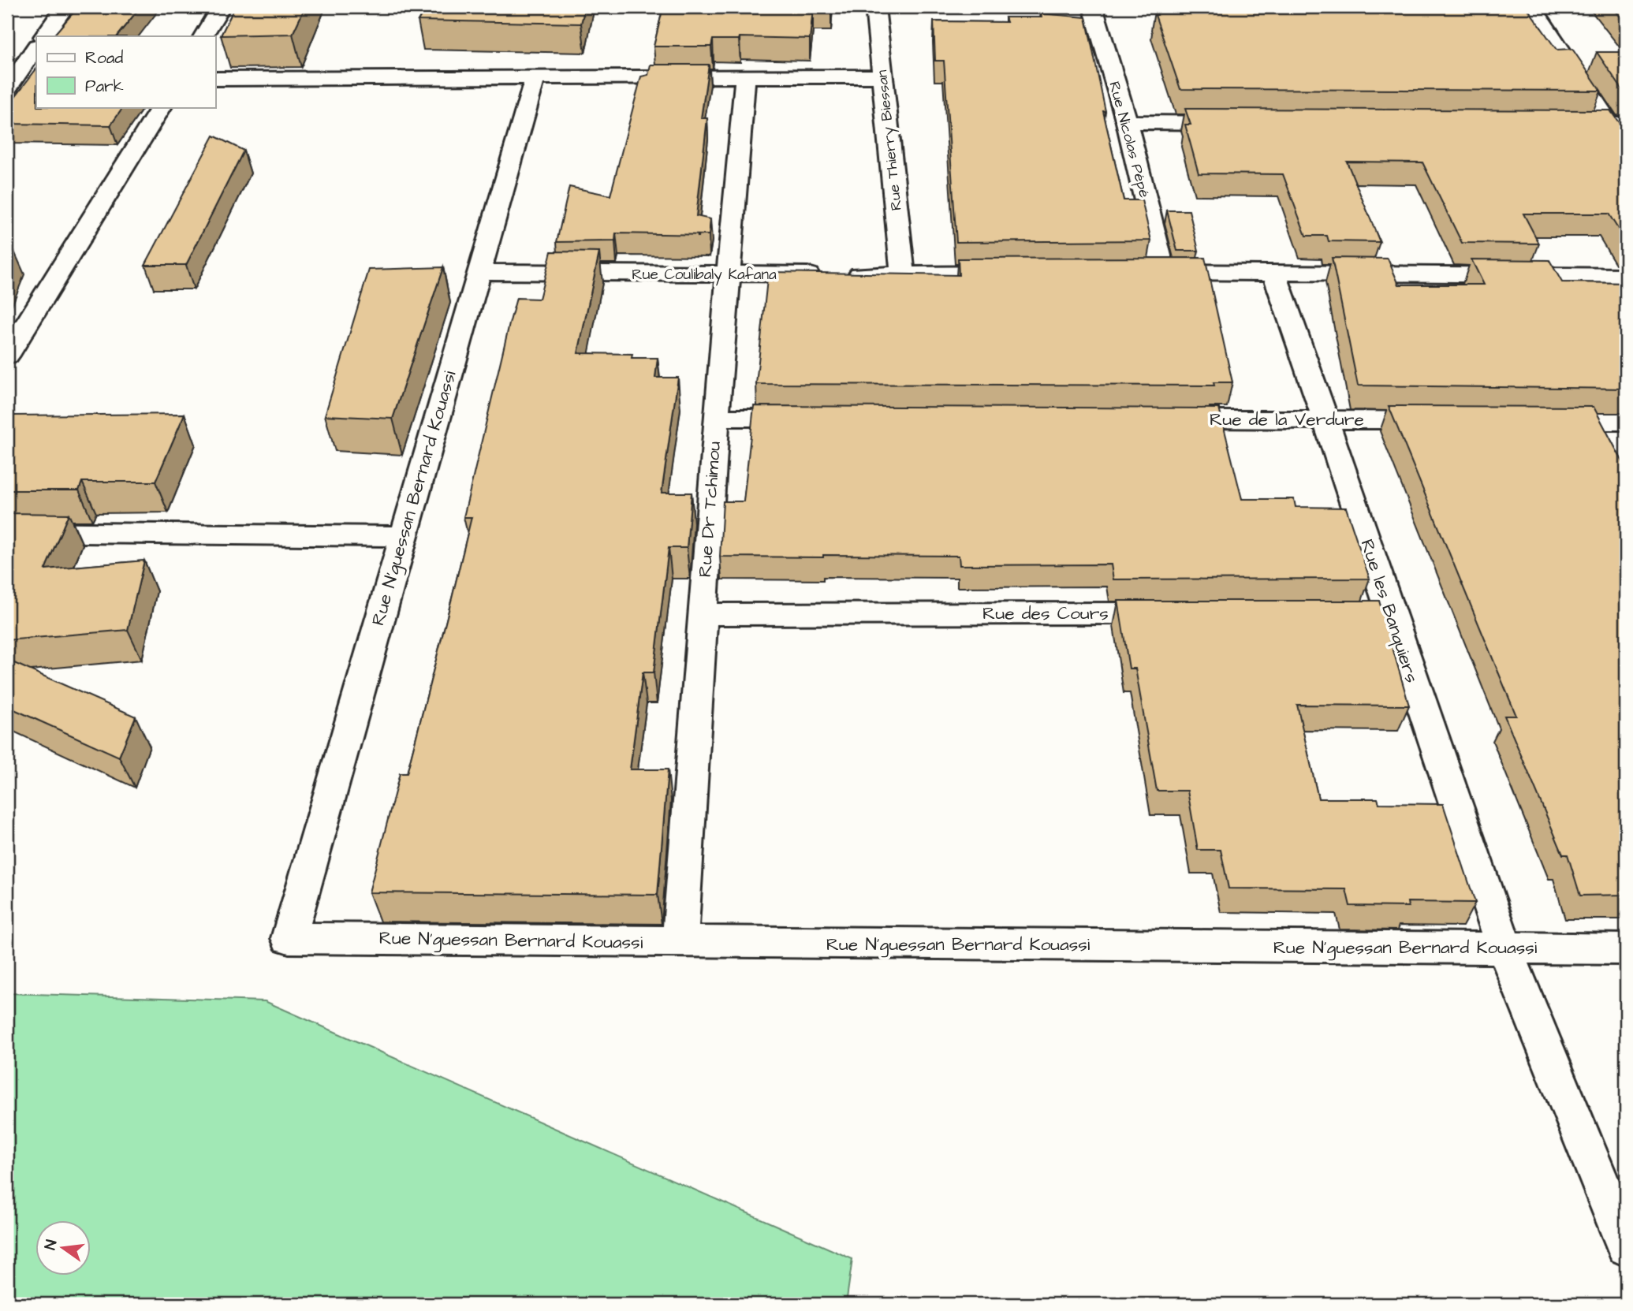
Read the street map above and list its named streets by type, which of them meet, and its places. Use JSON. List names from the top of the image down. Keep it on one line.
{"streets":{"street":["Rue Nicolas Pépé","Rue Thierry Biessan","Rue Coulibaly Kafana","Rue de la Verdure","Rue N'guessan Bernard Kouassi","Rue Dr Tchimou","Rue les Banquiers","Rue des Cours"]},"crossings":[["Rue Nicolas Pépé","Rue les Banquiers"],["Rue Thierry Biessan","Rue Coulibaly Kafana"],["Rue Coulibaly Kafana","Rue N'guessan Bernard Kouassi"],["Rue Coulibaly Kafana","Rue Dr Tchimou"],["Rue de la Verdure","Rue les Banquiers"],["Rue N'guessan Bernard Kouassi","Rue Dr Tchimou"],["Rue N'guessan Bernard Kouassi","Rue les Banquiers"],["Rue Dr Tchimou","Rue des Cours"]],"legend":["Road","Park"],"north":"left"}
